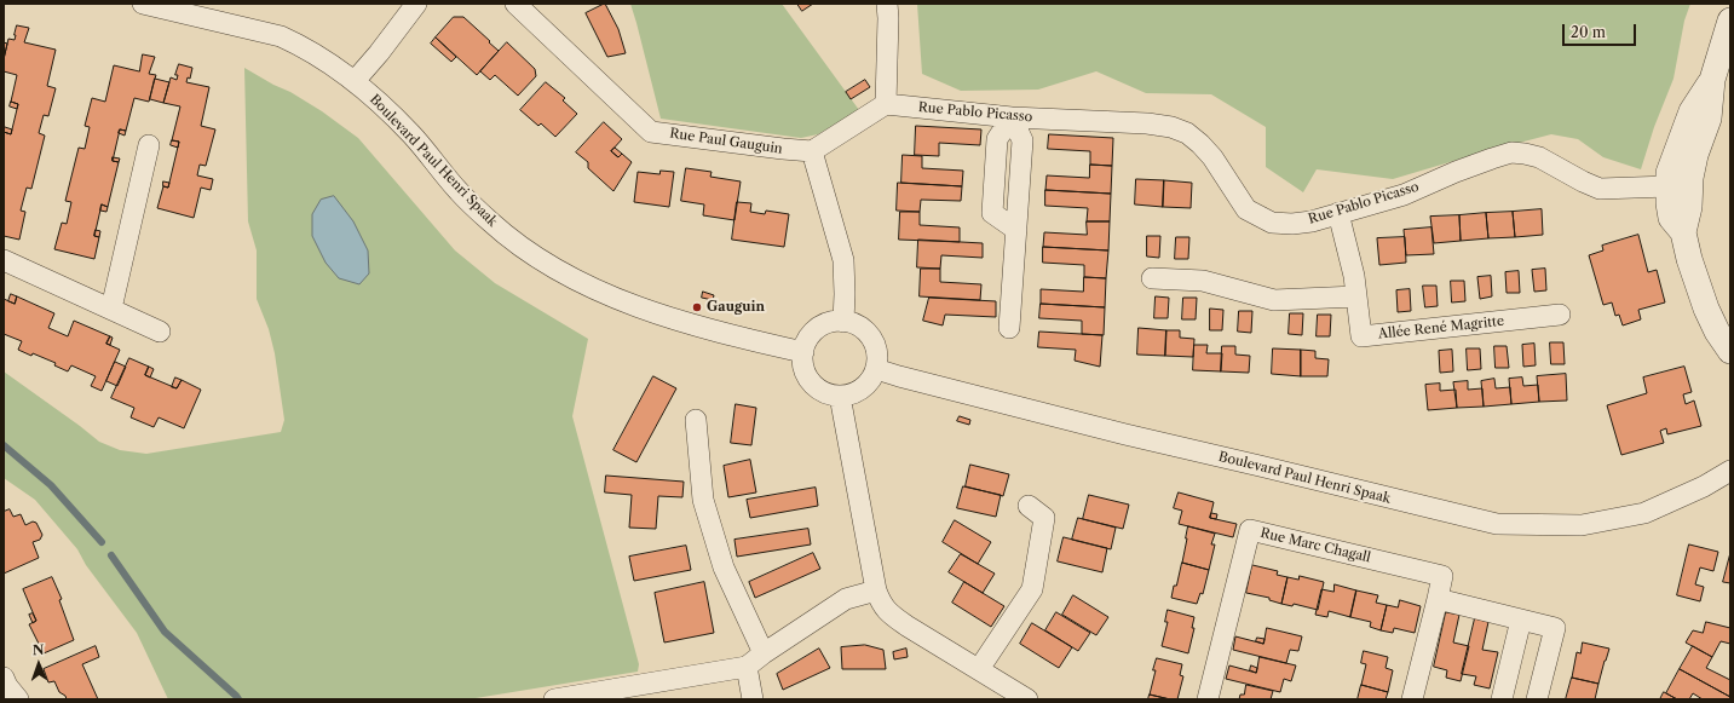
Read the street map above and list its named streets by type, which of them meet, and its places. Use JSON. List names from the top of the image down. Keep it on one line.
{"streets":{"street":["Rue Pablo Picasso","Rue Paul Gauguin","Boulevard Paul Henri Spaak","Allée René Magritte","Rue Marc Chagall"]},"crossings":[["Rue Pablo Picasso","Allée René Magritte"]],"places":["Gauguin"],"scale_bar":"20 m","north":"top"}
